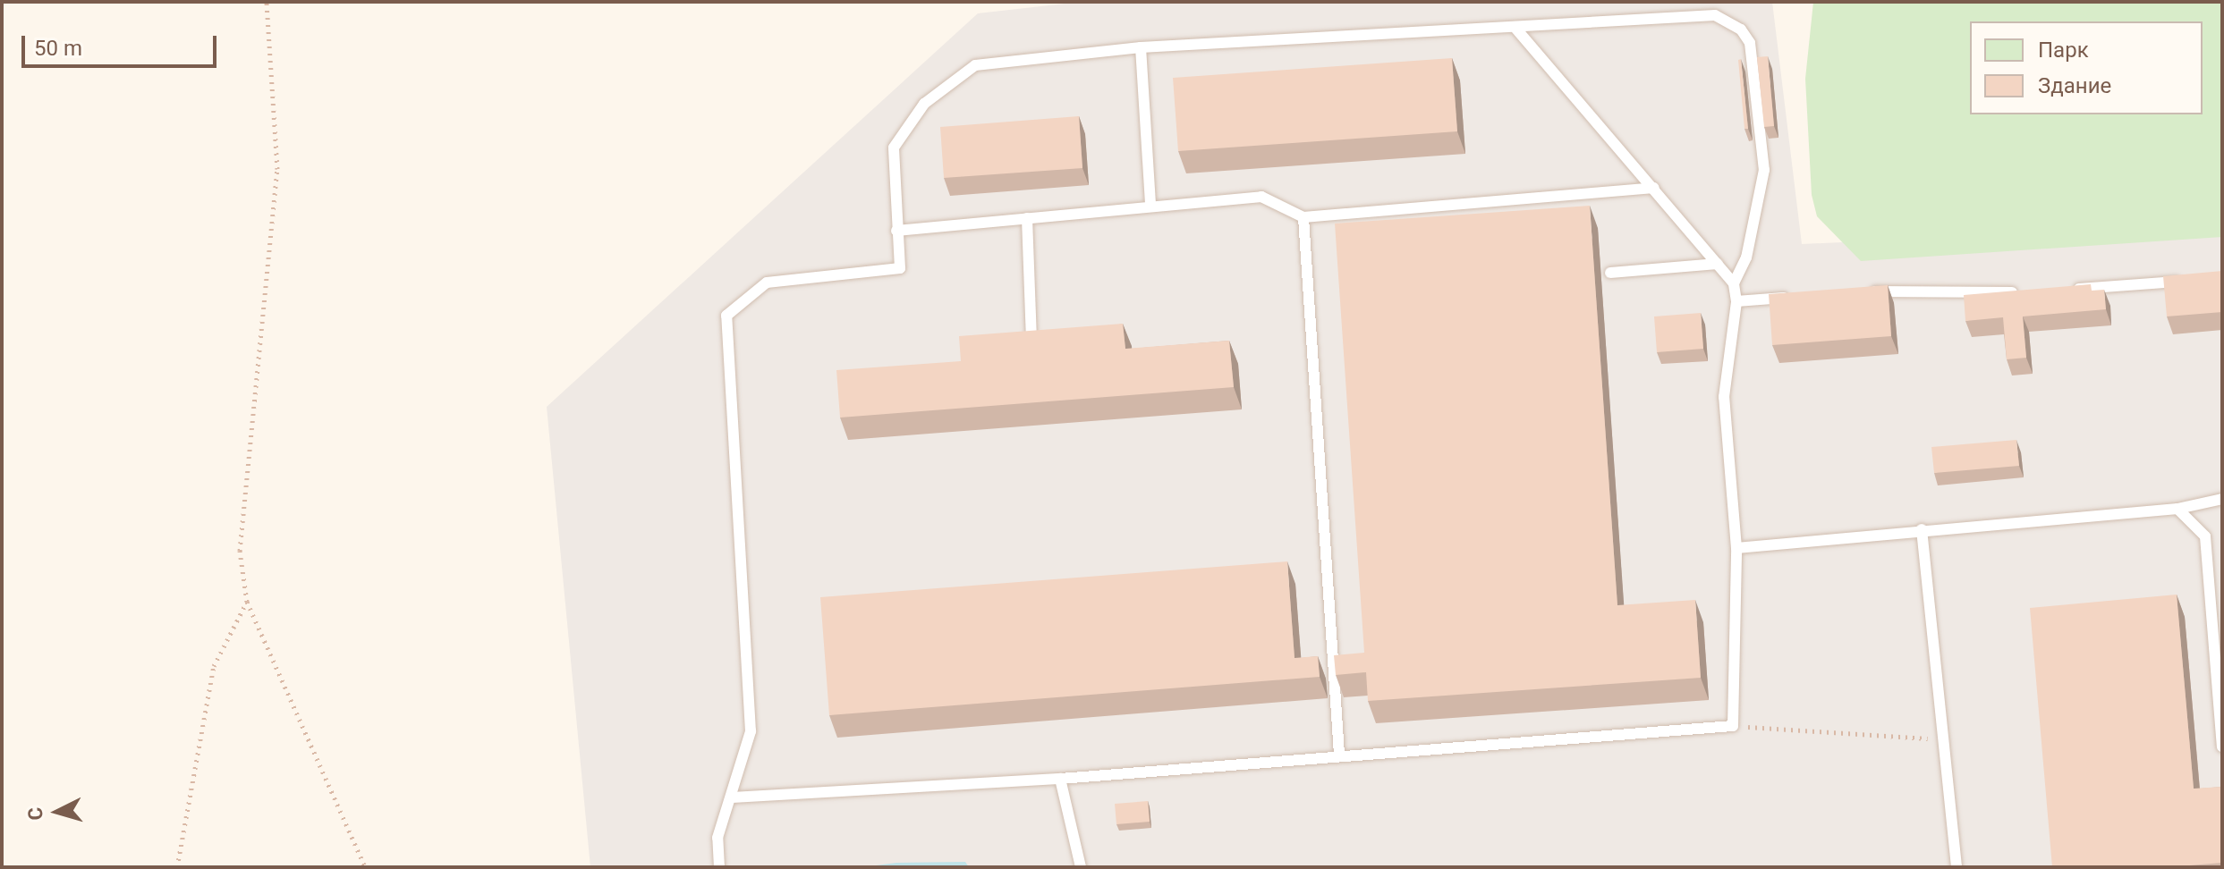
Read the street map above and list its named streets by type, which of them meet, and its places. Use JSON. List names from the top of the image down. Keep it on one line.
{"legend":["Парк","Здание"],"scale_bar":"50 m","north":"left"}
